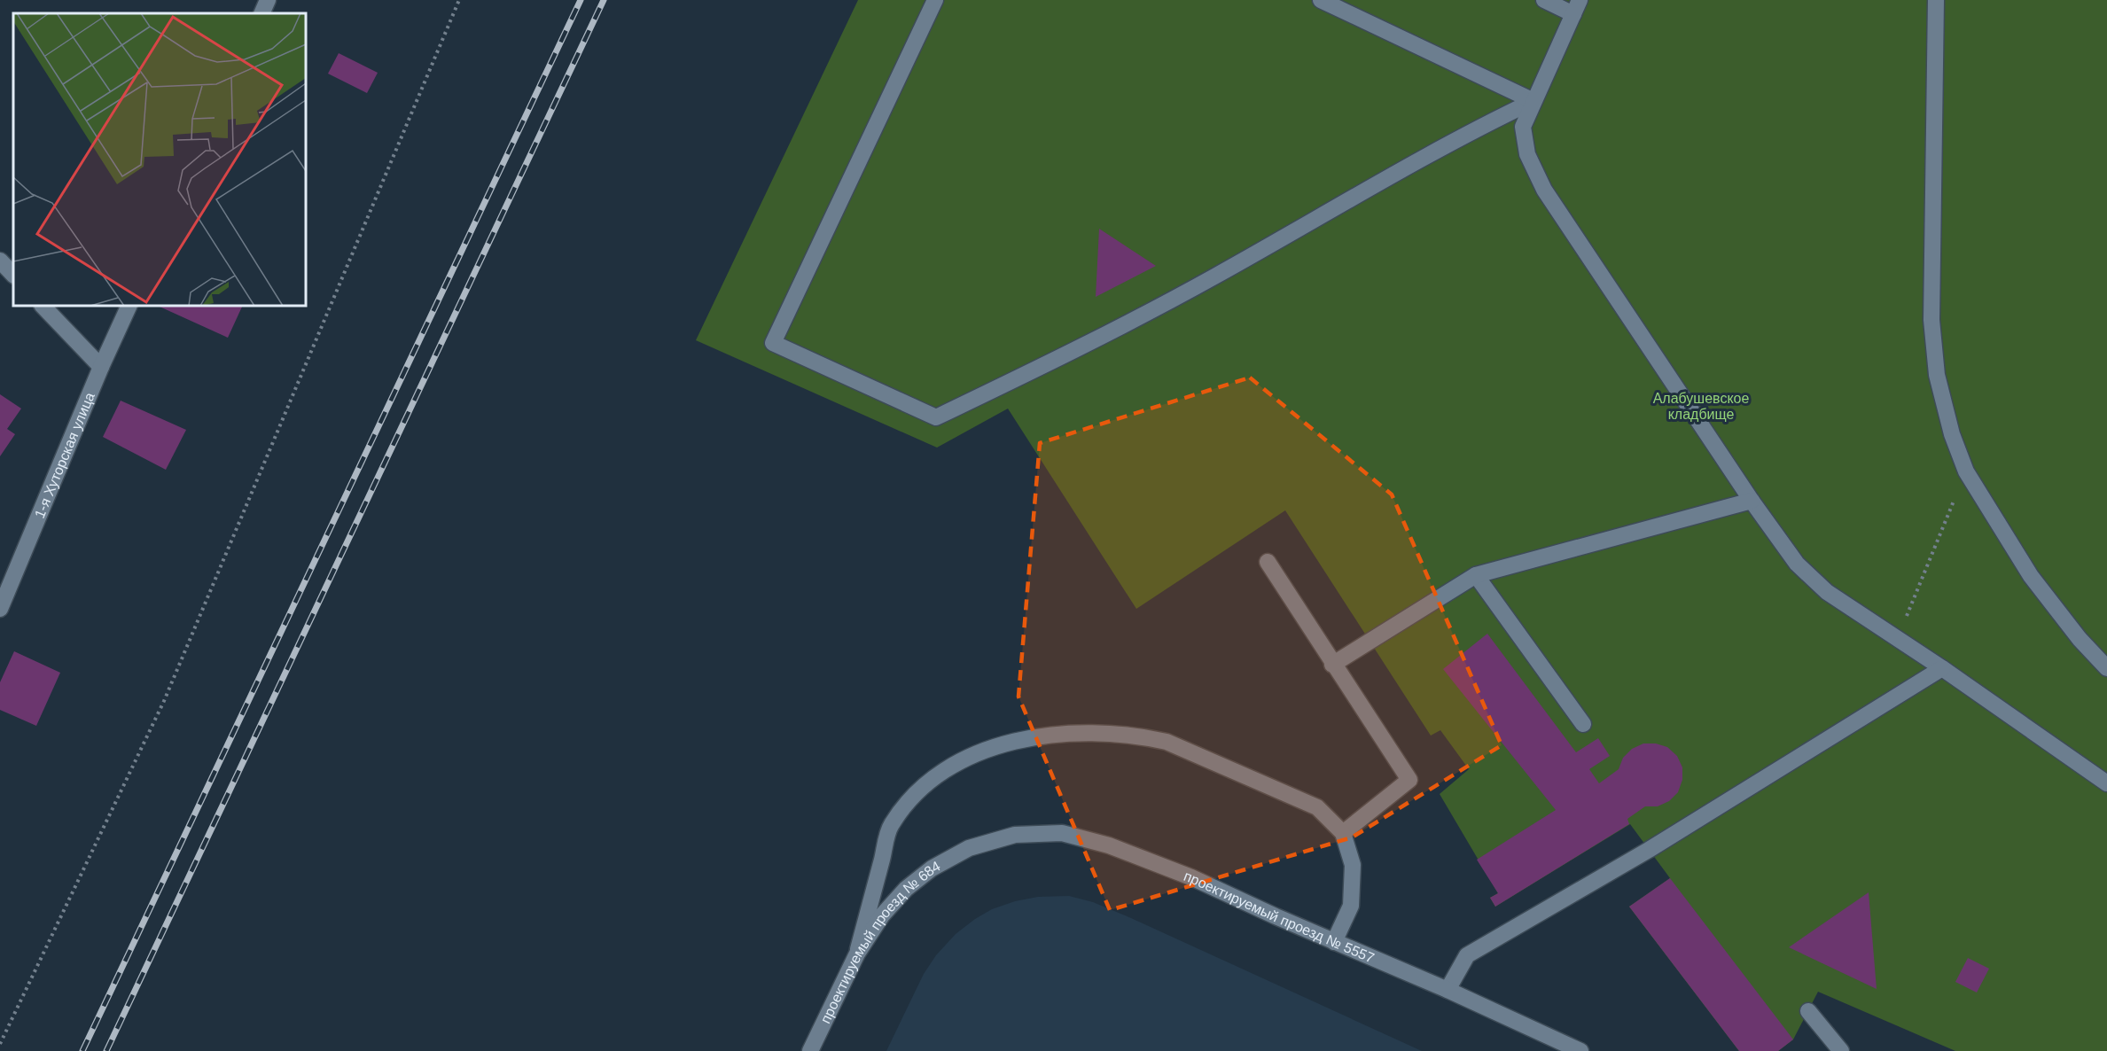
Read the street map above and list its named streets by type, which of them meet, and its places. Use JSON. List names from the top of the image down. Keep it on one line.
{"streets":{"street":["1-я Хуторская улица","проектируемый проезд № 5557","проектируемый проезд № 684"]},"crossings":[["проектируемый проезд № 5557","проектируемый проезд № 684"]],"parks":["Алабушевское кладбище"]}
